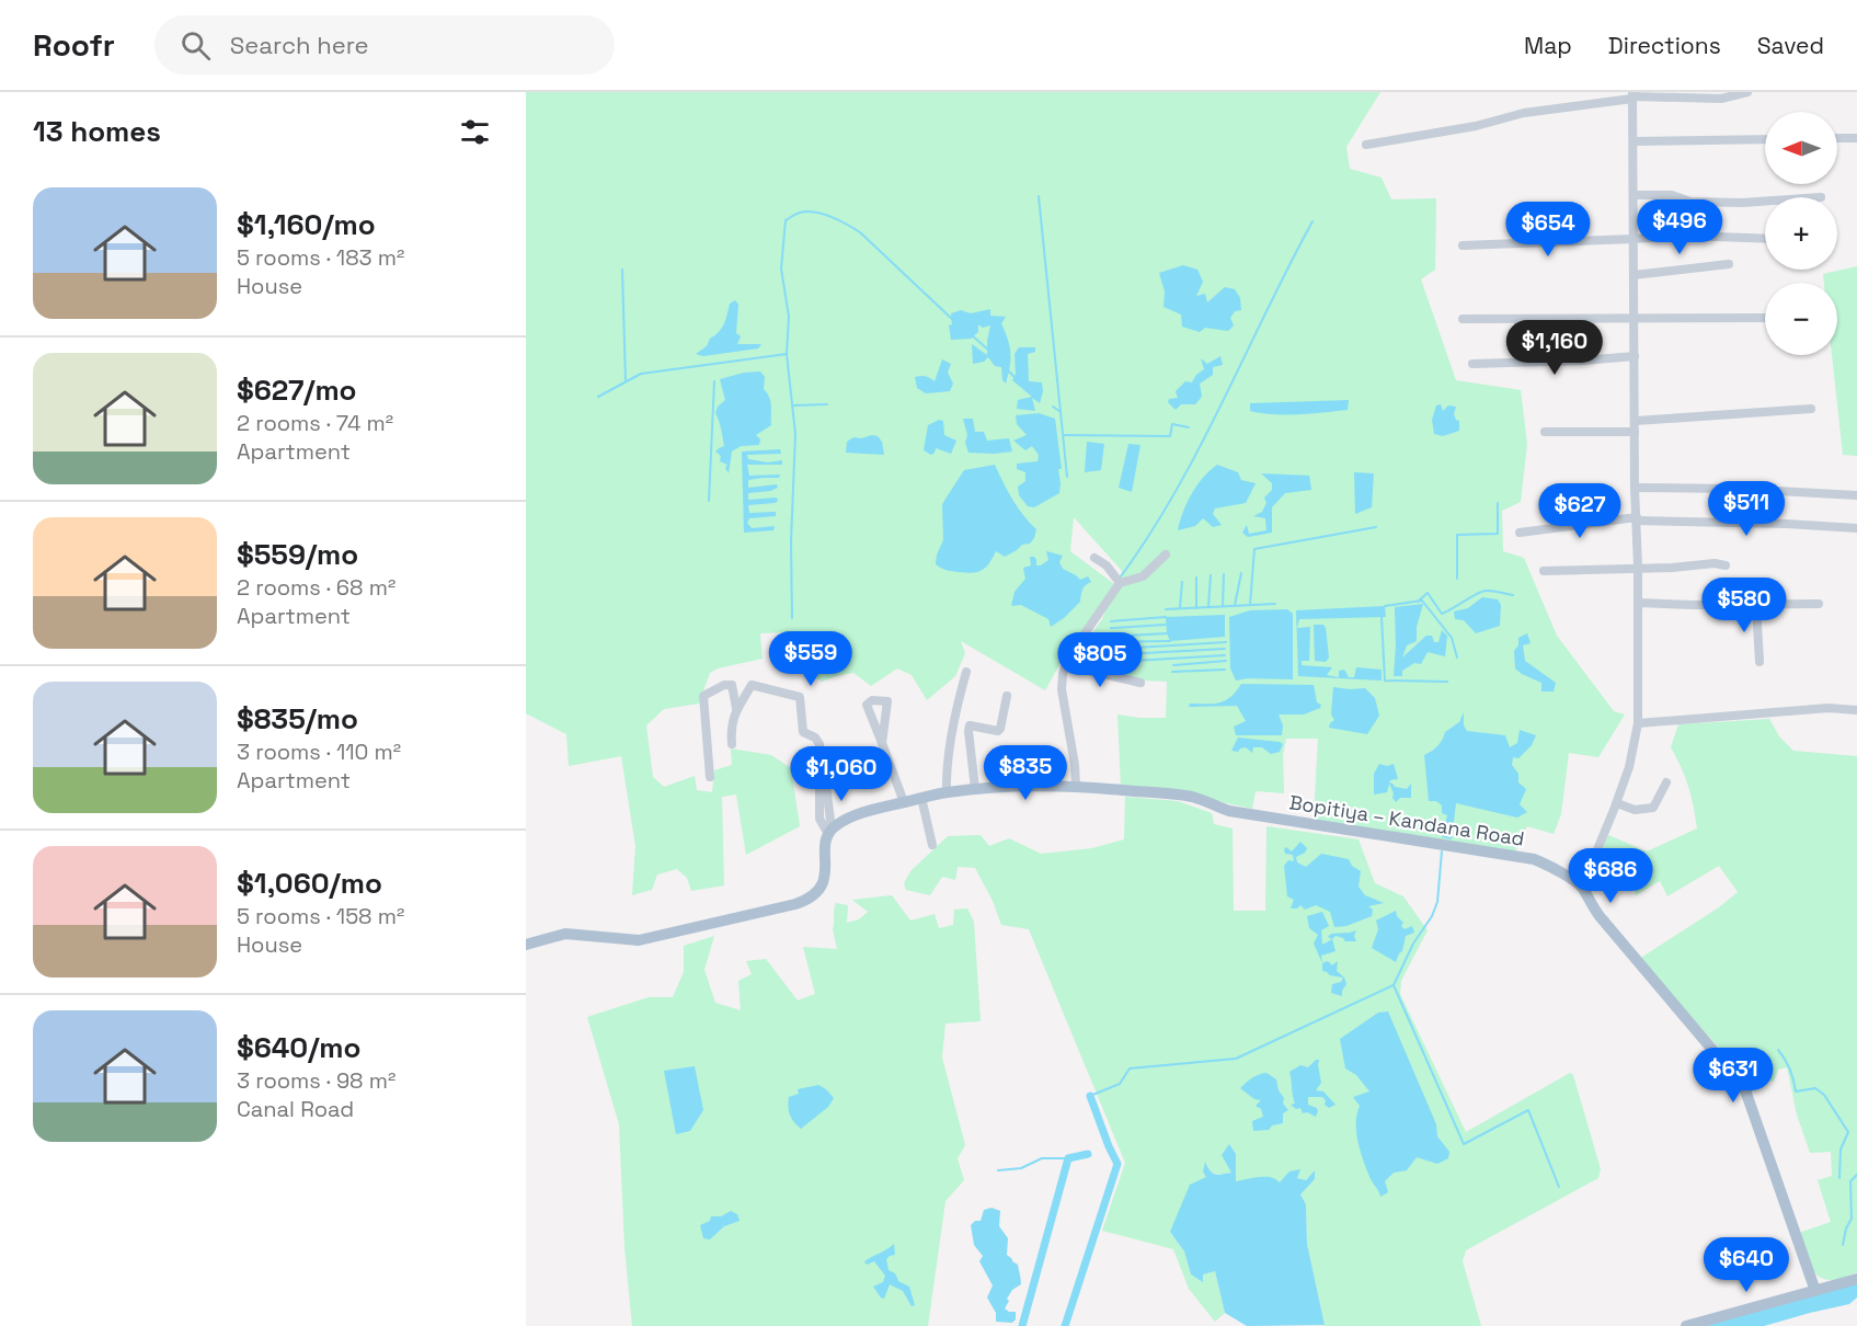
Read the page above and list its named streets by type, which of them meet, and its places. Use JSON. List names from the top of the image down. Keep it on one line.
{"streets":{"main road":["Bopitiya – Kandana Road"]},"north":"left","page":{"header":"Roofr","search":"Search here","nav":["Map","Directions","Saved"],"heading":"13 homes","map_buttons":["+","−"],"list":[{"name":"$1,160/mo","note":"5 rooms · 183 m² · House"},{"name":"$627/mo","note":"2 rooms · 74 m² · Apartment"},{"name":"$559/mo","note":"2 rooms · 68 m² · Apartment"},{"name":"$835/mo","note":"3 rooms · 110 m² · Apartment"},{"name":"$1,060/mo","note":"5 rooms · 158 m² · House"},{"name":"$640/mo","note":"3 rooms · 98 m² · Canal Road"}],"price":["$496","$654","$1,160","$511","$627","$580","$559","$805","$835","$1,060","$686","$631","$640"]}}
